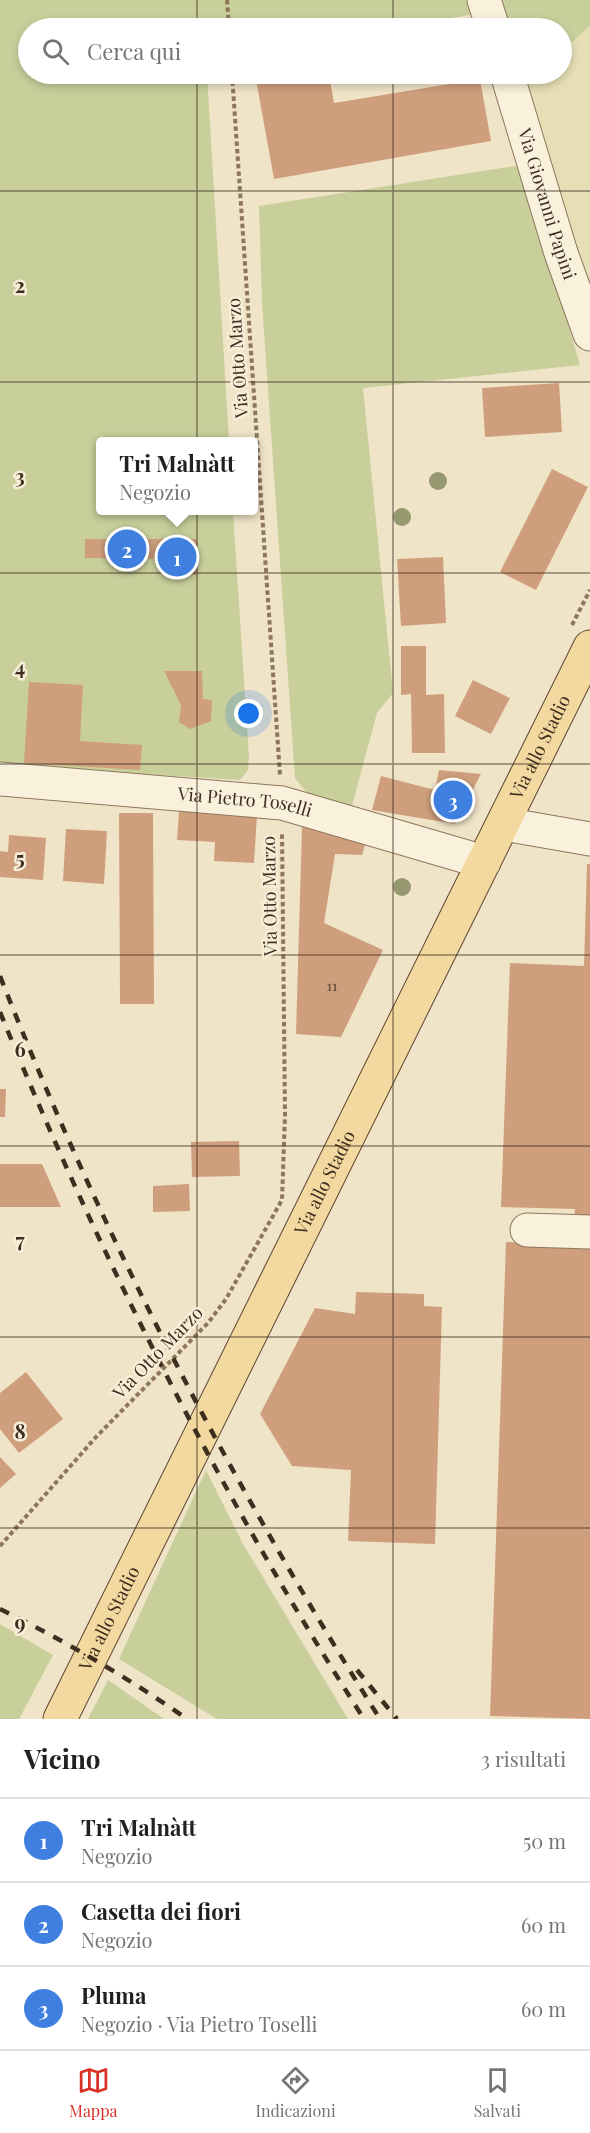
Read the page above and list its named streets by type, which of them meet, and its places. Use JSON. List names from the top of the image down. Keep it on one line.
{"streets":{"main road":["Via allo Stadio"],"street":["Via Giovanni Papini","Via Pietro Toselli"],"path":["Via Otto Marzo"]},"crossings":[["Via Otto Marzo","Via Pietro Toselli"],["Via allo Stadio","Via Pietro Toselli"]],"house_numbers":["11"],"page":{"search":"Cerca qui","popup":["Tri Malnàtt","Negozio"],"pins":["2","1","3"],"heading":["Vicino","3 risultati"],"list":[{"mark":"1","name":"Tri Malnàtt","note":"Negozio","value":"50 m"},{"mark":"2","name":"Casetta dei fiori","note":"Negozio","value":"60 m"},{"mark":"3","name":"Pluma","note":"Negozio · Via Pietro Toselli","value":"60 m"}],"nav":["Mappa","Indicazioni","Salvati"]},"grid":{"rows":["2","3","4","5","6","7","8","9"]}}
